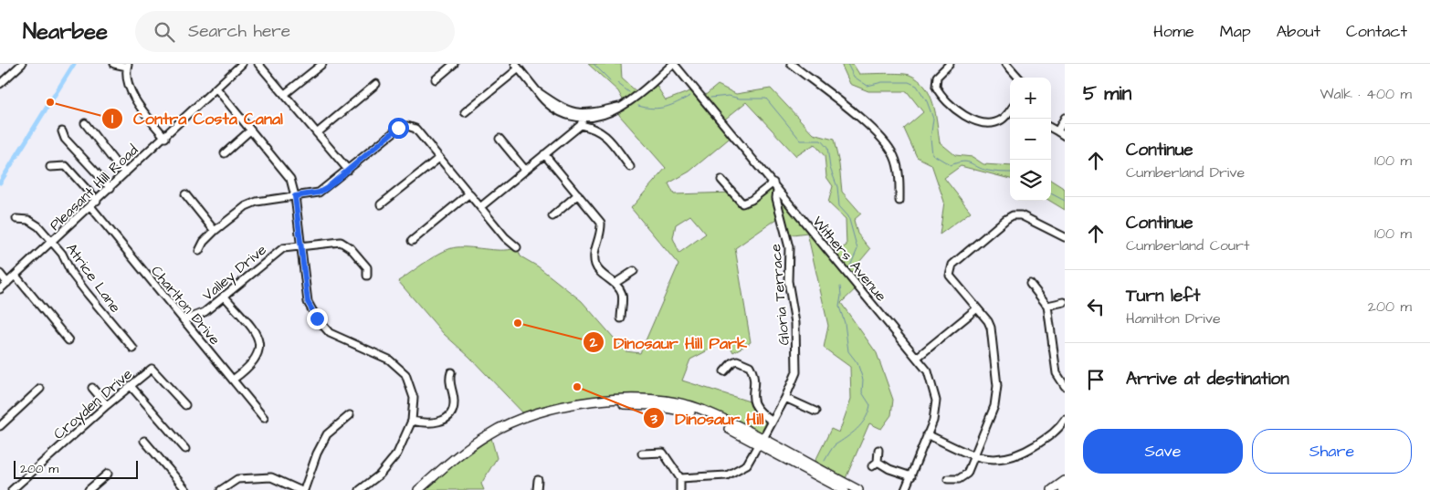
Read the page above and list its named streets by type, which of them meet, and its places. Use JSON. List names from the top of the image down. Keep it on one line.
{"streets":{"street":["Pleasant Hill Road","Withers Avenue","Valley Drive","Atrice Lane","Gloria Terrace","Charlton Drive","Croyden Drive"]},"crossings":[["Pleasant Hill Road","Atrice Lane"],["Pleasant Hill Road","Charlton Drive"],["Withers Avenue","Gloria Terrace"],["Valley Drive","Charlton Drive"]],"places":["Contra Costa Canal","Dinosaur Hill Park","Dinosaur Hill"],"scale_bar":"200 m","page":{"header":"Nearbee","search":"Search here","nav":["Home","Map","About","Contact"],"heading":["5 min","Walk · 400 m"],"map_buttons":["+","−"],"list":[["Continue","Cumberland Drive","100 m"],["Continue","Cumberland Court","100 m"],["Turn left","Hamilton Drive","200 m"],"Arrive at destination"],"buttons":["Save","Share"],"scale":"200 m"}}
